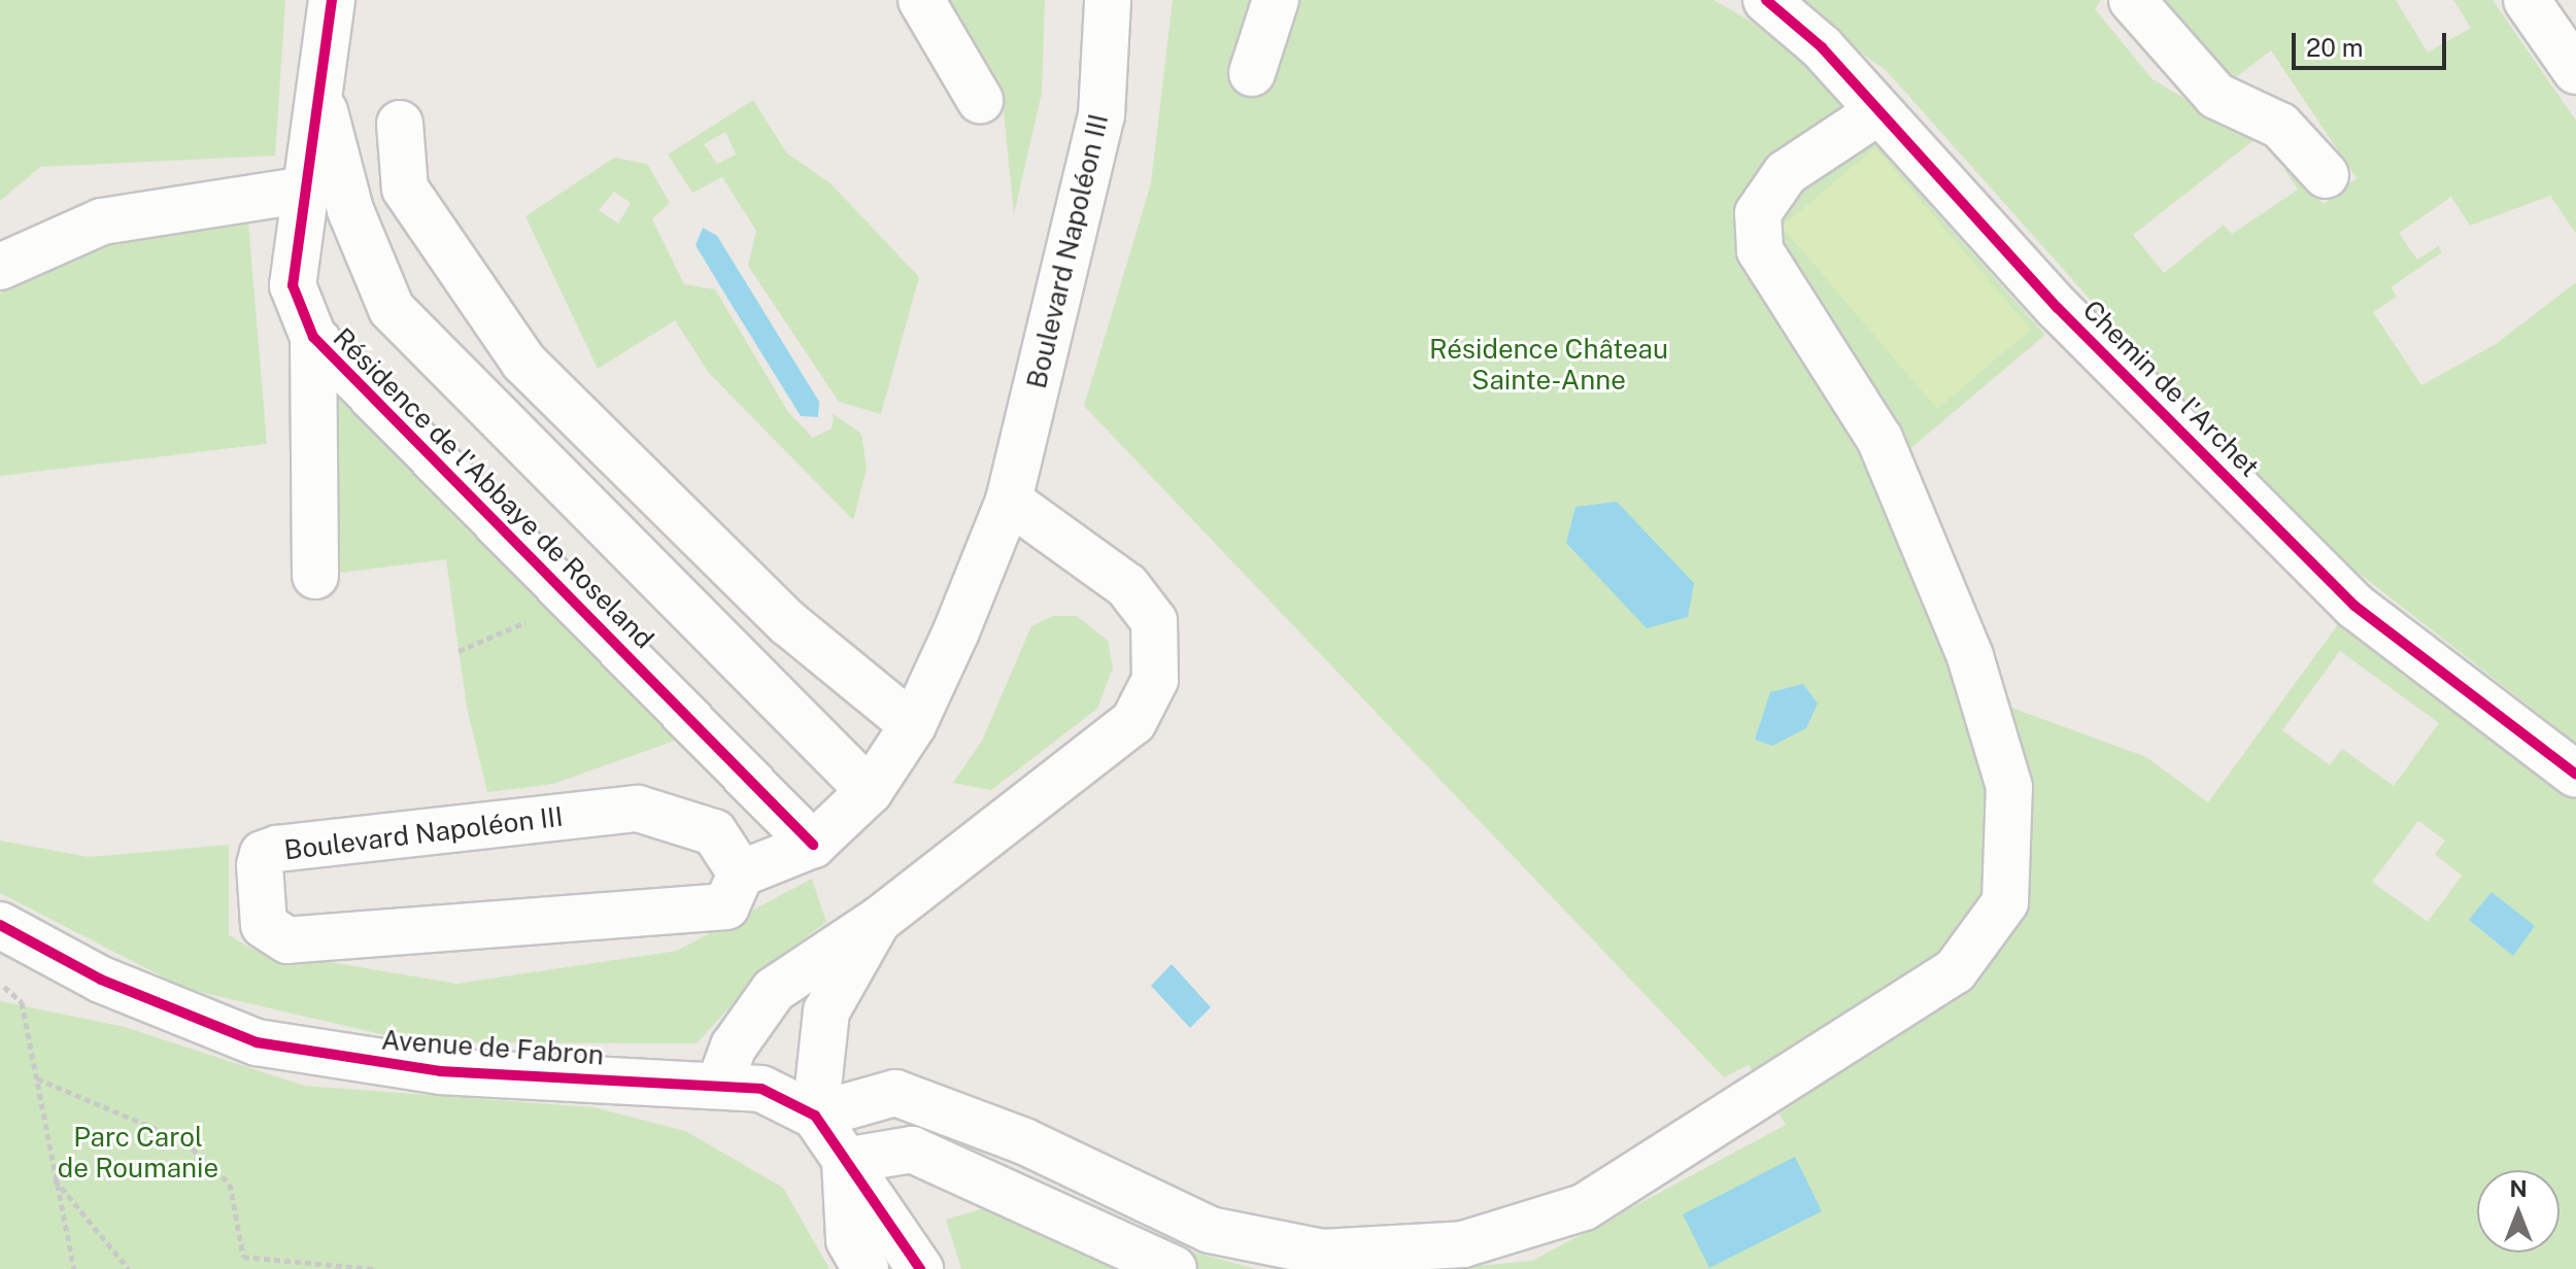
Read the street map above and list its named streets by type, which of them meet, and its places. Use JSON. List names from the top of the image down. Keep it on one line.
{"streets":{"street":["Boulevard Napoléon III","Chemin de l'Archet","Résidence de l'Abbaye de Roseland","Avenue de Fabron"]},"crossings":[["Boulevard Napoléon III","Résidence de l'Abbaye de Roseland"]],"parks":["Résidence Château Sainte-Anne","Parc Carol de Roumanie"],"scale_bar":"20 m","north":"top"}
